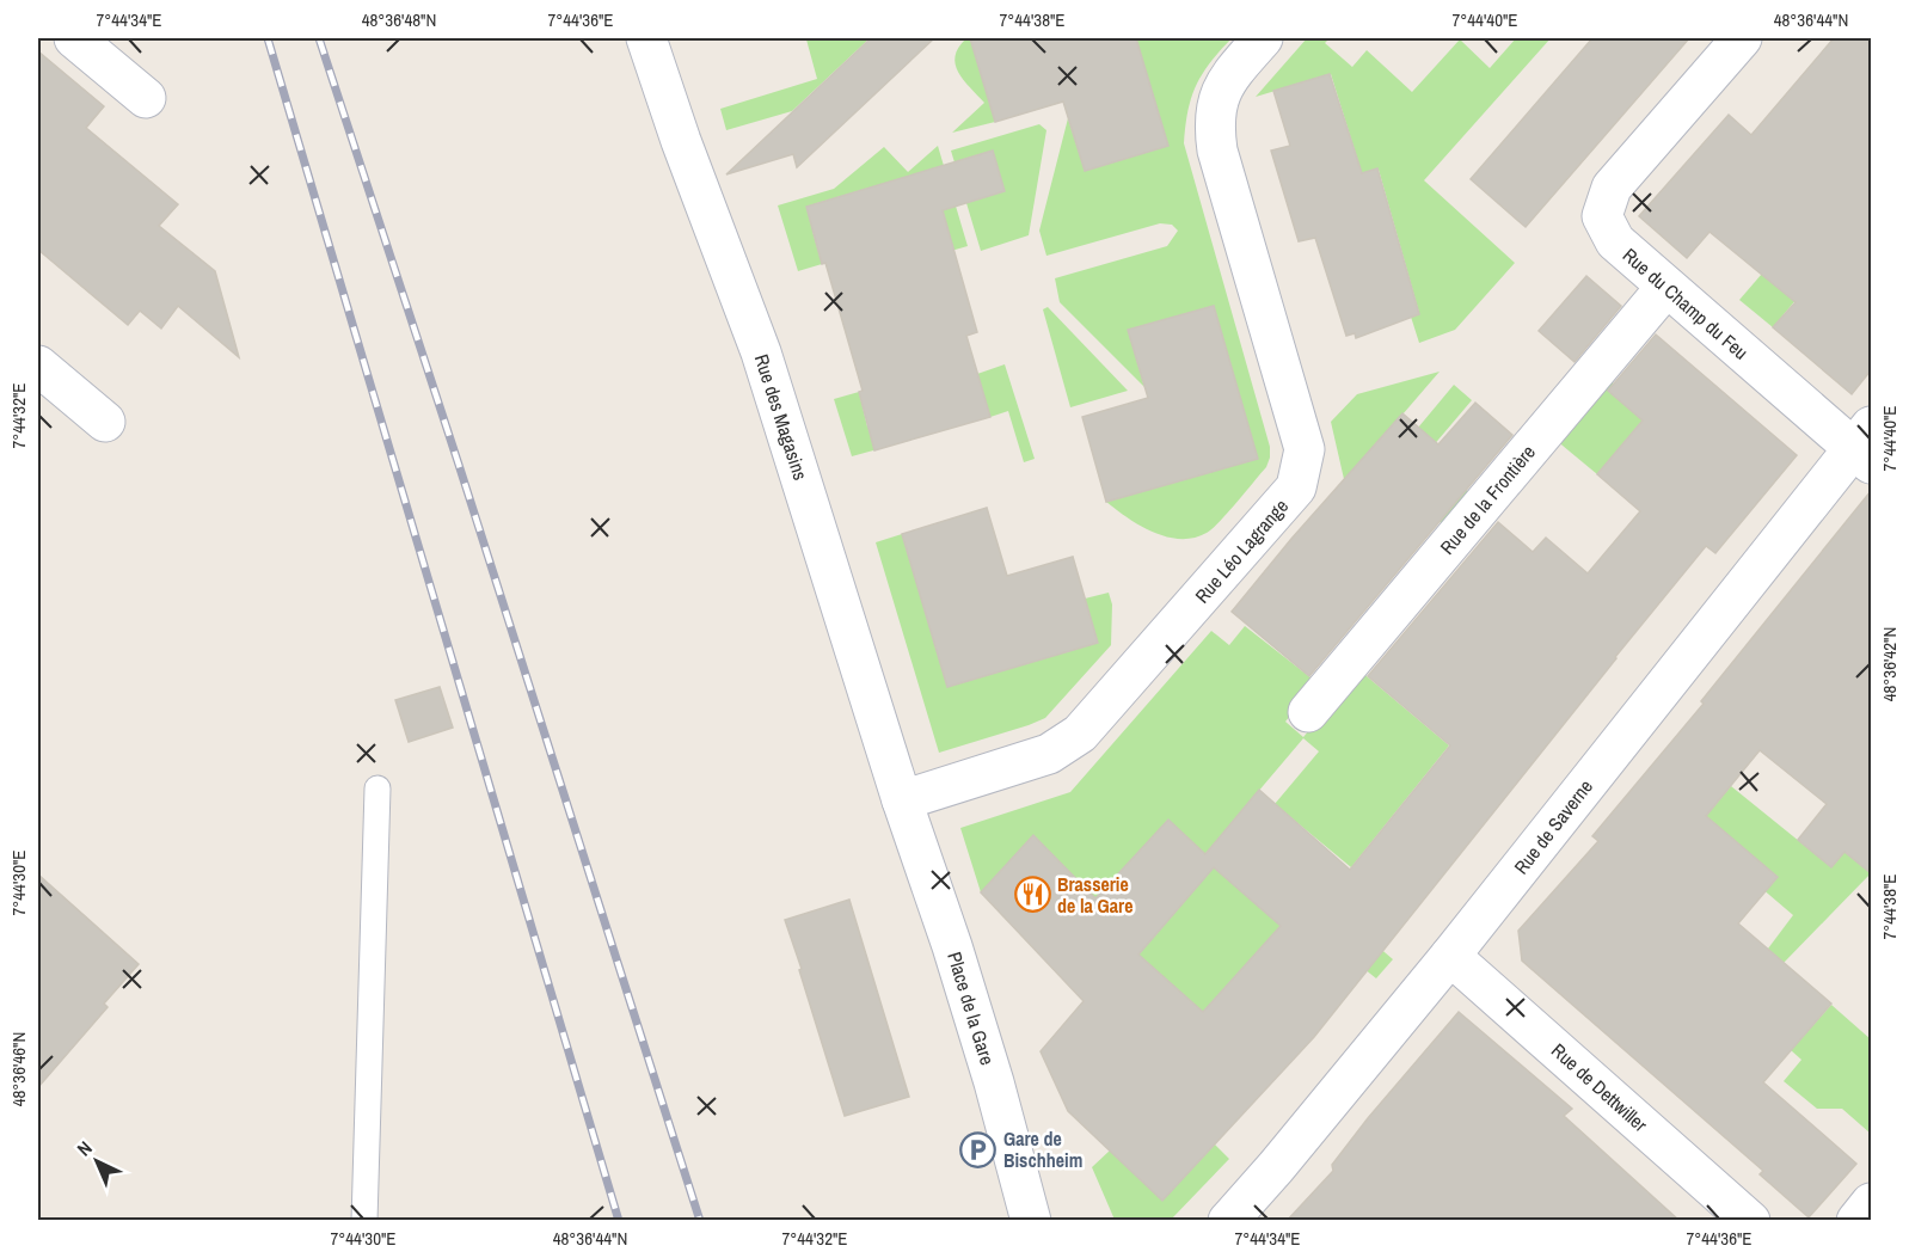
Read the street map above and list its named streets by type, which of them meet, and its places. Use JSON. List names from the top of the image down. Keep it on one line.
{"streets":{"street":["Rue du Champ du Feu","Rue des Magasins","Rue de la Frontière","Rue Léo Lagrange","Rue de Saverne","Place de la Gare","Rue de Dettwiller"]},"crossings":[["Rue du Champ du Feu","Rue de la Frontière"],["Rue du Champ du Feu","Rue de Saverne"],["Rue des Magasins","Rue Léo Lagrange"],["Rue des Magasins","Place de la Gare"],["Rue Léo Lagrange","Place de la Gare"],["Rue de Saverne","Rue de Dettwiller"]],"places":{"restaurant":["Brasserie de la Gare"],"parking":["Gare de Bischheim"]},"north":"top left","coordinates":["7°44'34\"E","48°36'48\"N","7°44'36\"E","7°44'38\"E","7°44'40\"E","48°36'44\"N","7°44'32\"E","48°36'42\"N","7°44'30\"E","48°36'46\"N"]}
